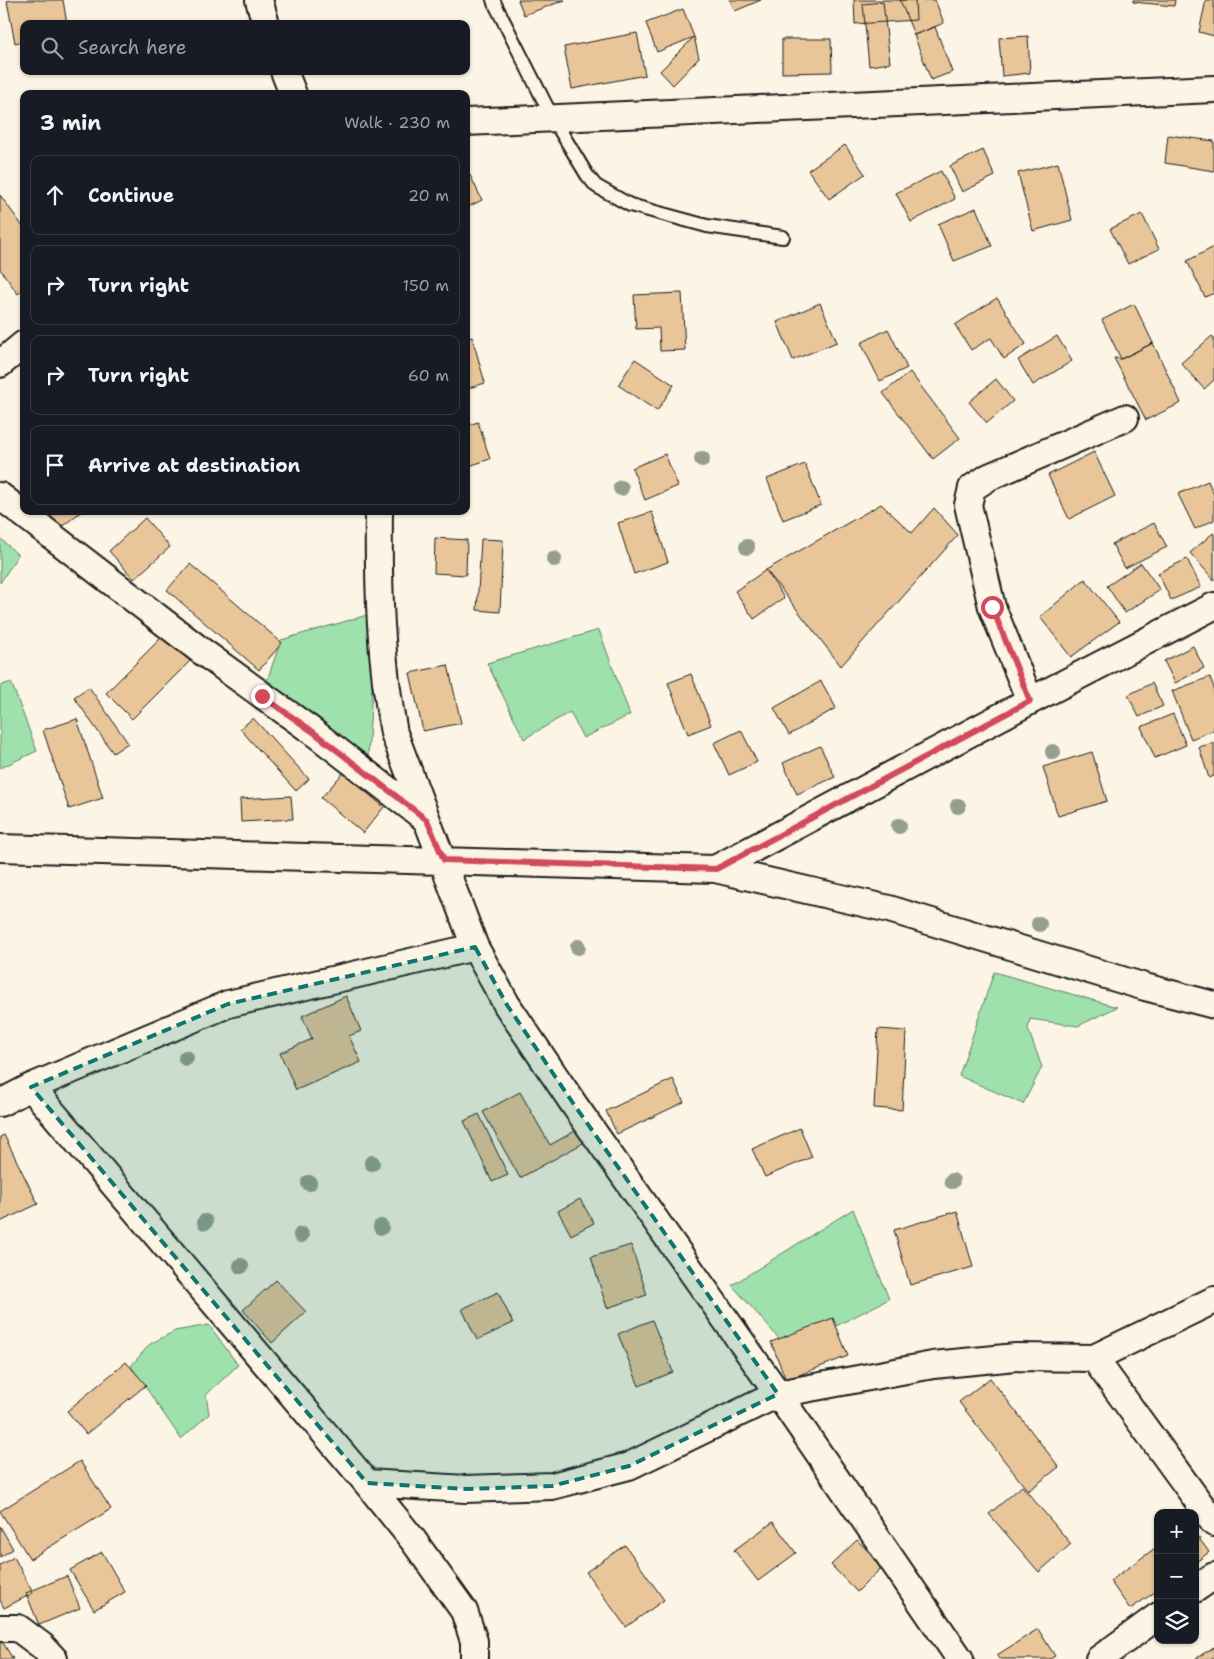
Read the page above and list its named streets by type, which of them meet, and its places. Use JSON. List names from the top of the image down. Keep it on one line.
{"page":{"search":"Search here","heading":["3 min","Walk · 230 m"],"list":[["Continue","20 m"],["Turn right","150 m"],["Turn right","60 m"],"Arrive at destination"],"map_buttons":["+","−"]}}
